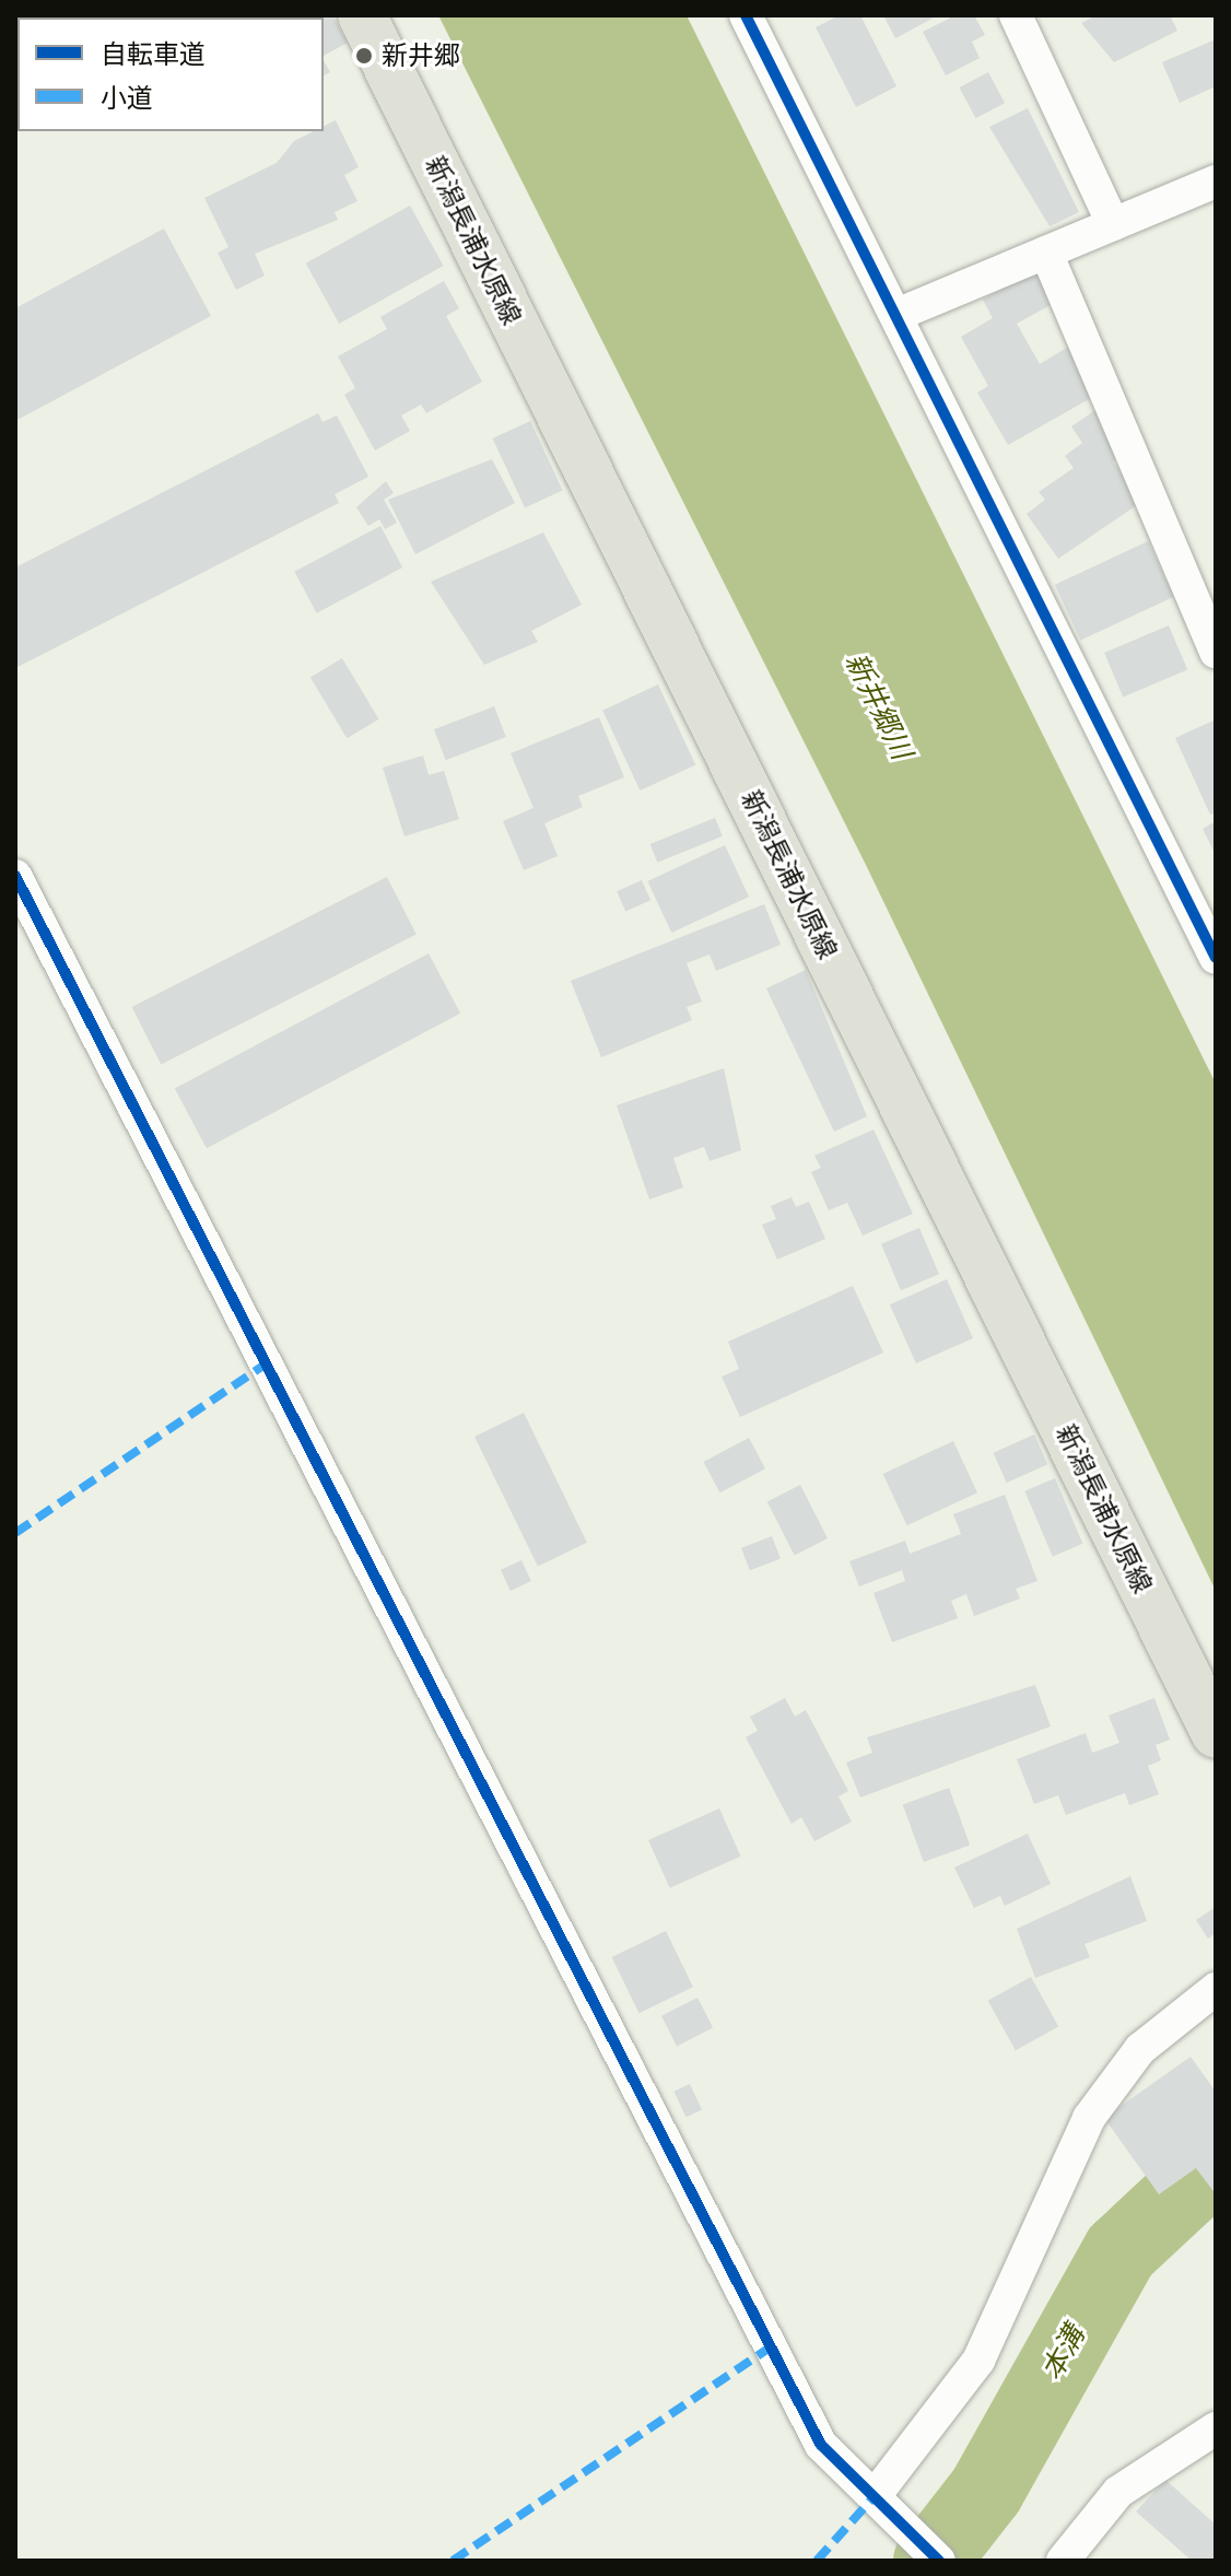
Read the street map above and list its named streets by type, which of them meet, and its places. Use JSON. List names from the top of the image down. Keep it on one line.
{"streets":{"main road":["新潟長浦水原線"]},"water":["新井郷川","本溝"],"places":["新井郷"],"legend":["自転車道","小道"]}
